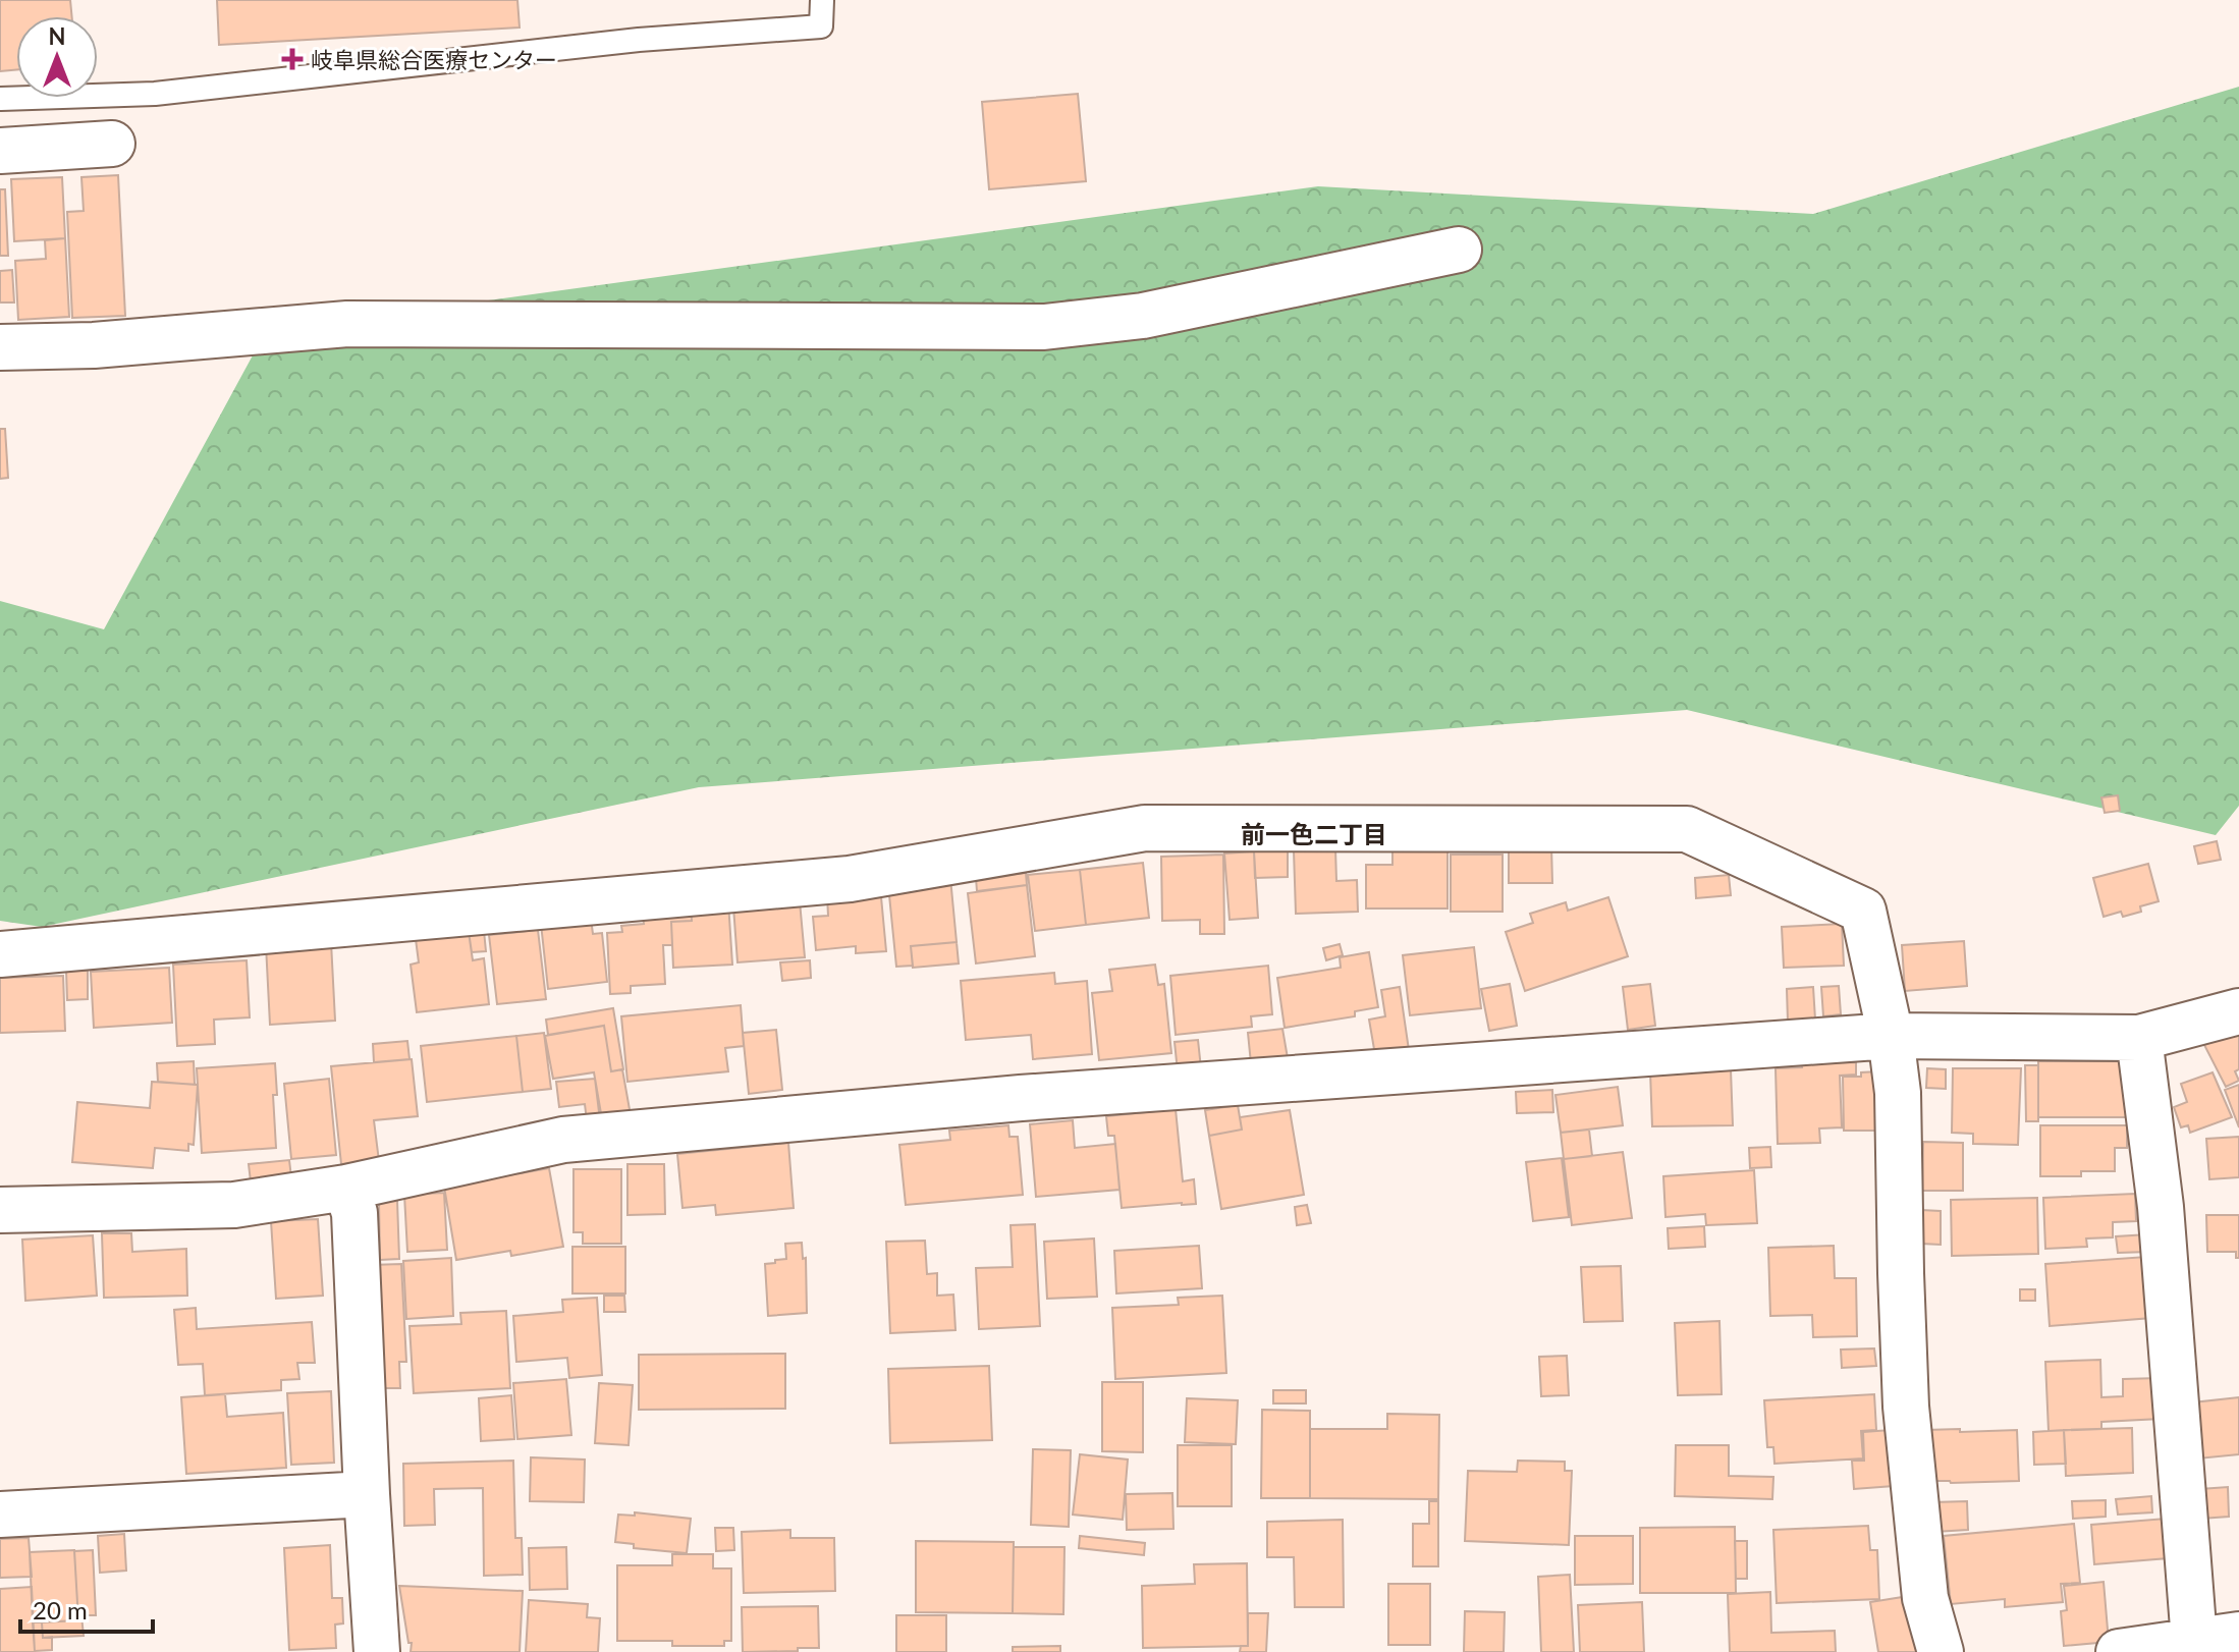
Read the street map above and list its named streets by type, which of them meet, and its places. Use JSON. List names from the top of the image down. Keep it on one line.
{"districts":["前一色二丁目"],"places":{"health":["岐阜県総合医療センター"]},"scale_bar":"20 m","north":"top"}
